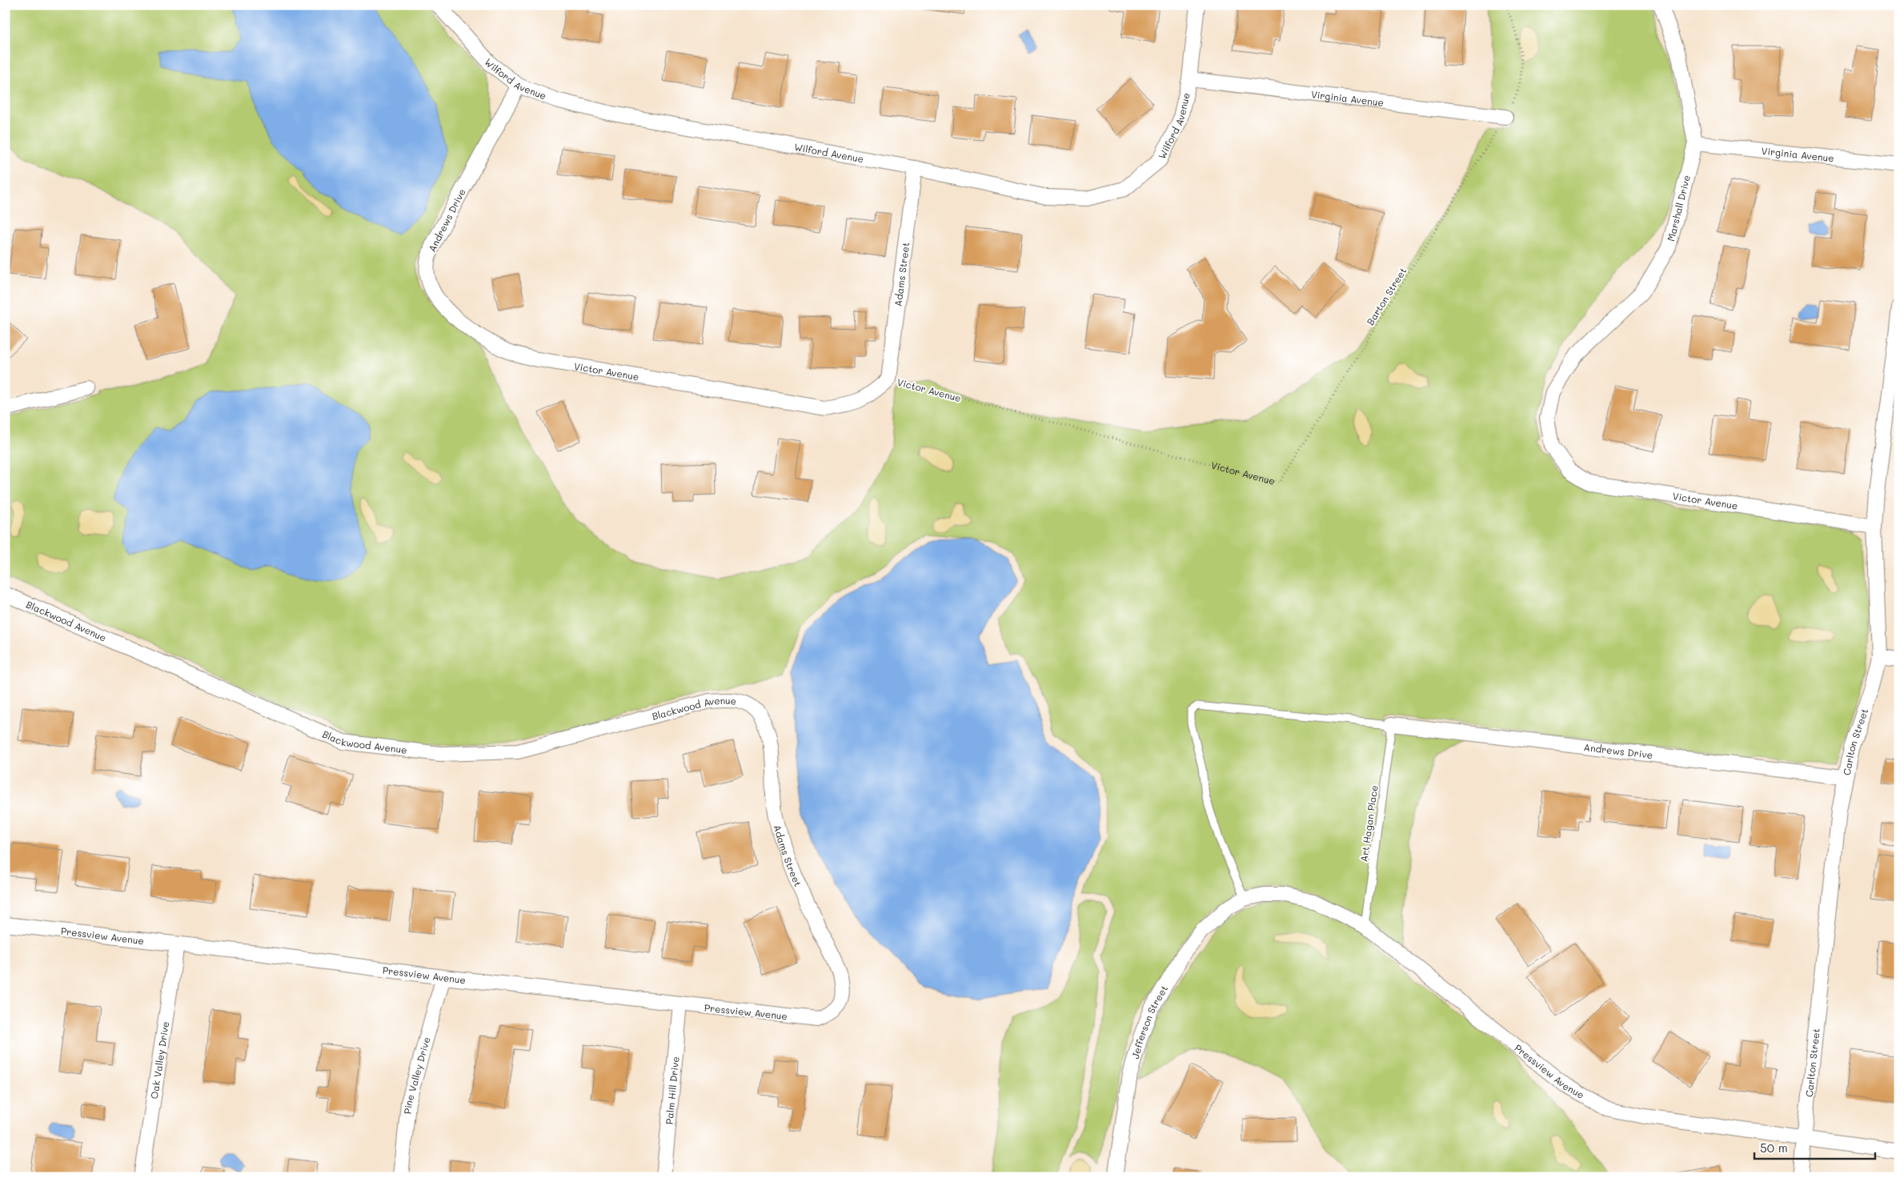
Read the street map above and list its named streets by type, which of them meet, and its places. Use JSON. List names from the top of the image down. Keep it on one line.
{"streets":{"street":["Wilford Avenue","Virginia Avenue","Marshall Drive","Andrews Drive","Adams Street","Victor Avenue","Blackwood Avenue","Carlton Street","Pressview Avenue","Jefferson Street","Oak Valley Drive","Pine Valley Drive","Palm Hill Drive"],"lane":["Art Hagan Place"],"path":["Barton Street"]},"crossings":[["Wilford Avenue","Virginia Avenue"],["Wilford Avenue","Andrews Drive"],["Wilford Avenue","Adams Street"],["Virginia Avenue","Marshall Drive"],["Virginia Avenue","Barton Street"],["Marshall Drive","Victor Avenue"],["Andrews Drive","Victor Avenue"],["Andrews Drive","Carlton Street"],["Andrews Drive","Art Hagan Place"],["Adams Street","Victor Avenue"],["Adams Street","Blackwood Avenue"],["Adams Street","Pressview Avenue"],["Barton Street","Victor Avenue"],["Victor Avenue","Carlton Street"],["Carlton Street","Pressview Avenue"],["Art Hagan Place","Pressview Avenue"],["Pressview Avenue","Jefferson Street"],["Pressview Avenue","Oak Valley Drive"],["Pressview Avenue","Pine Valley Drive"],["Pressview Avenue","Palm Hill Drive"]],"scale_bar":"50 m"}
